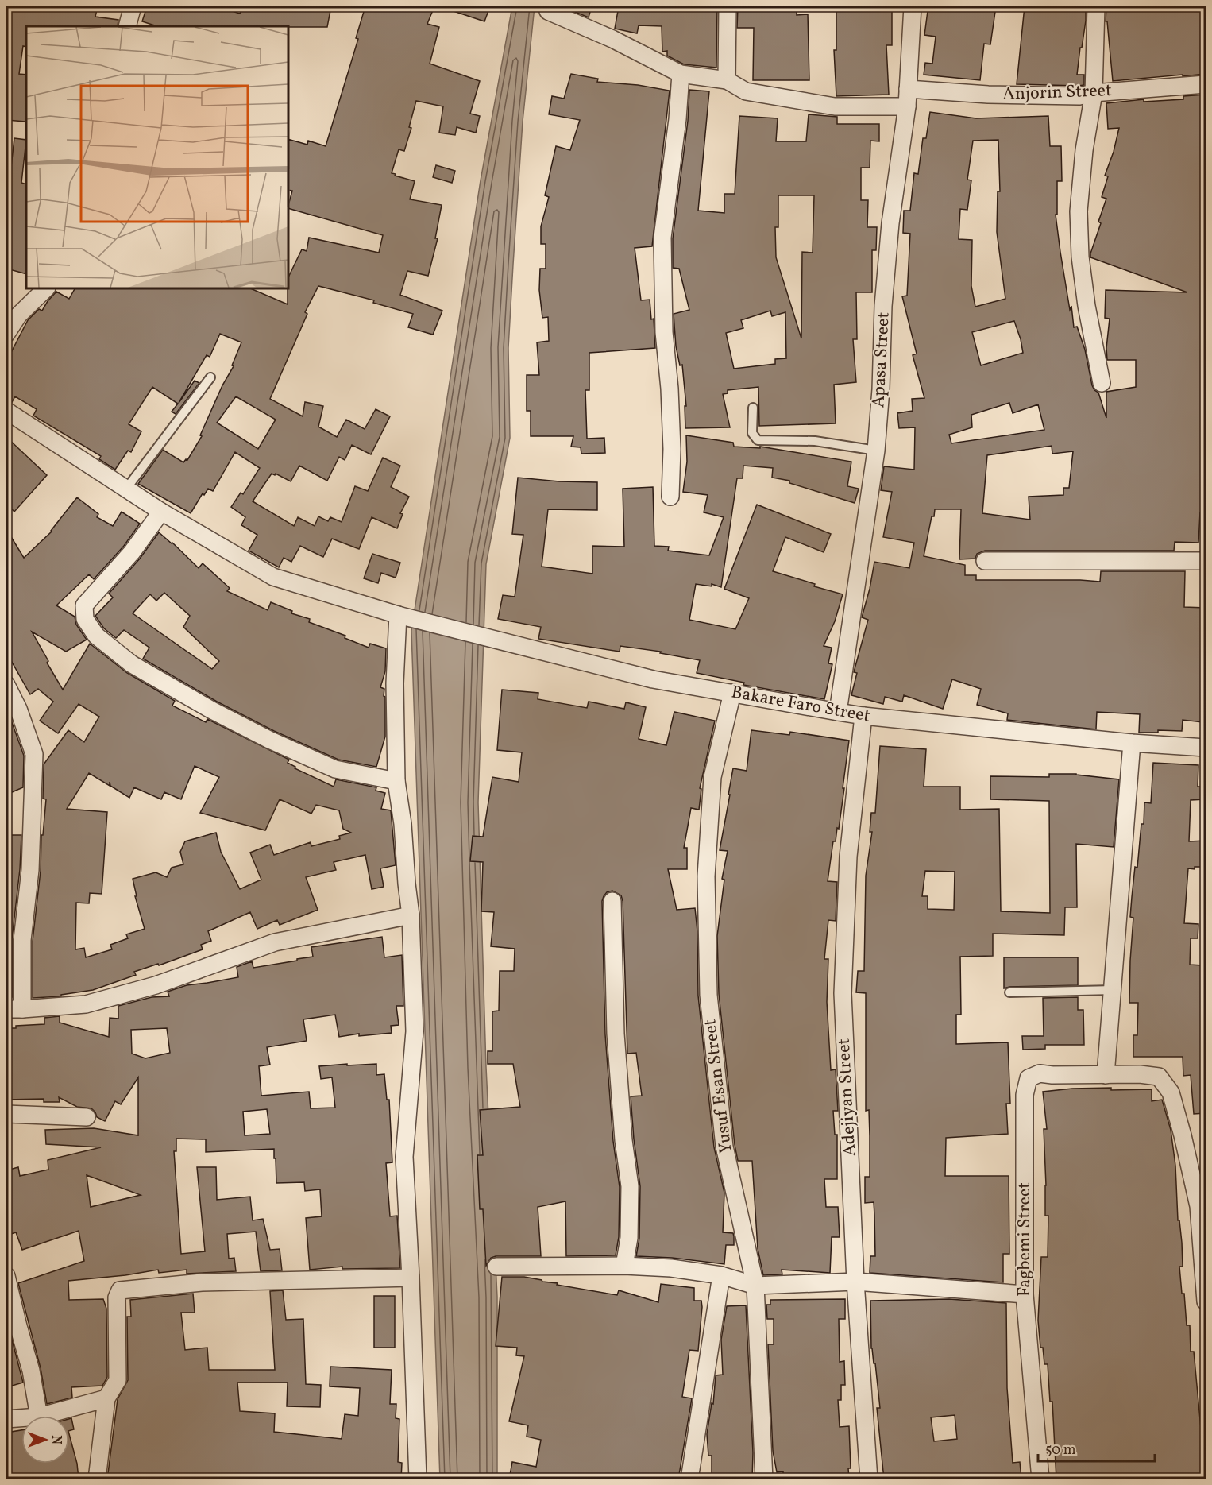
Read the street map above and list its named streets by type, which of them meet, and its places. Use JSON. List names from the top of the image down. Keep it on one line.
{"streets":{"street":["Anjorin Street","Apasa Street","Bakare Faro Street","Yusuf Esan Street","Adejiyan Street","Fagbemi Street"]},"crossings":[["Anjorin Street","Apasa Street"],["Apasa Street","Bakare Faro Street"],["Bakare Faro Street","Yusuf Esan Street"],["Bakare Faro Street","Adejiyan Street"]],"scale_bar":"50 m","north":"right"}
